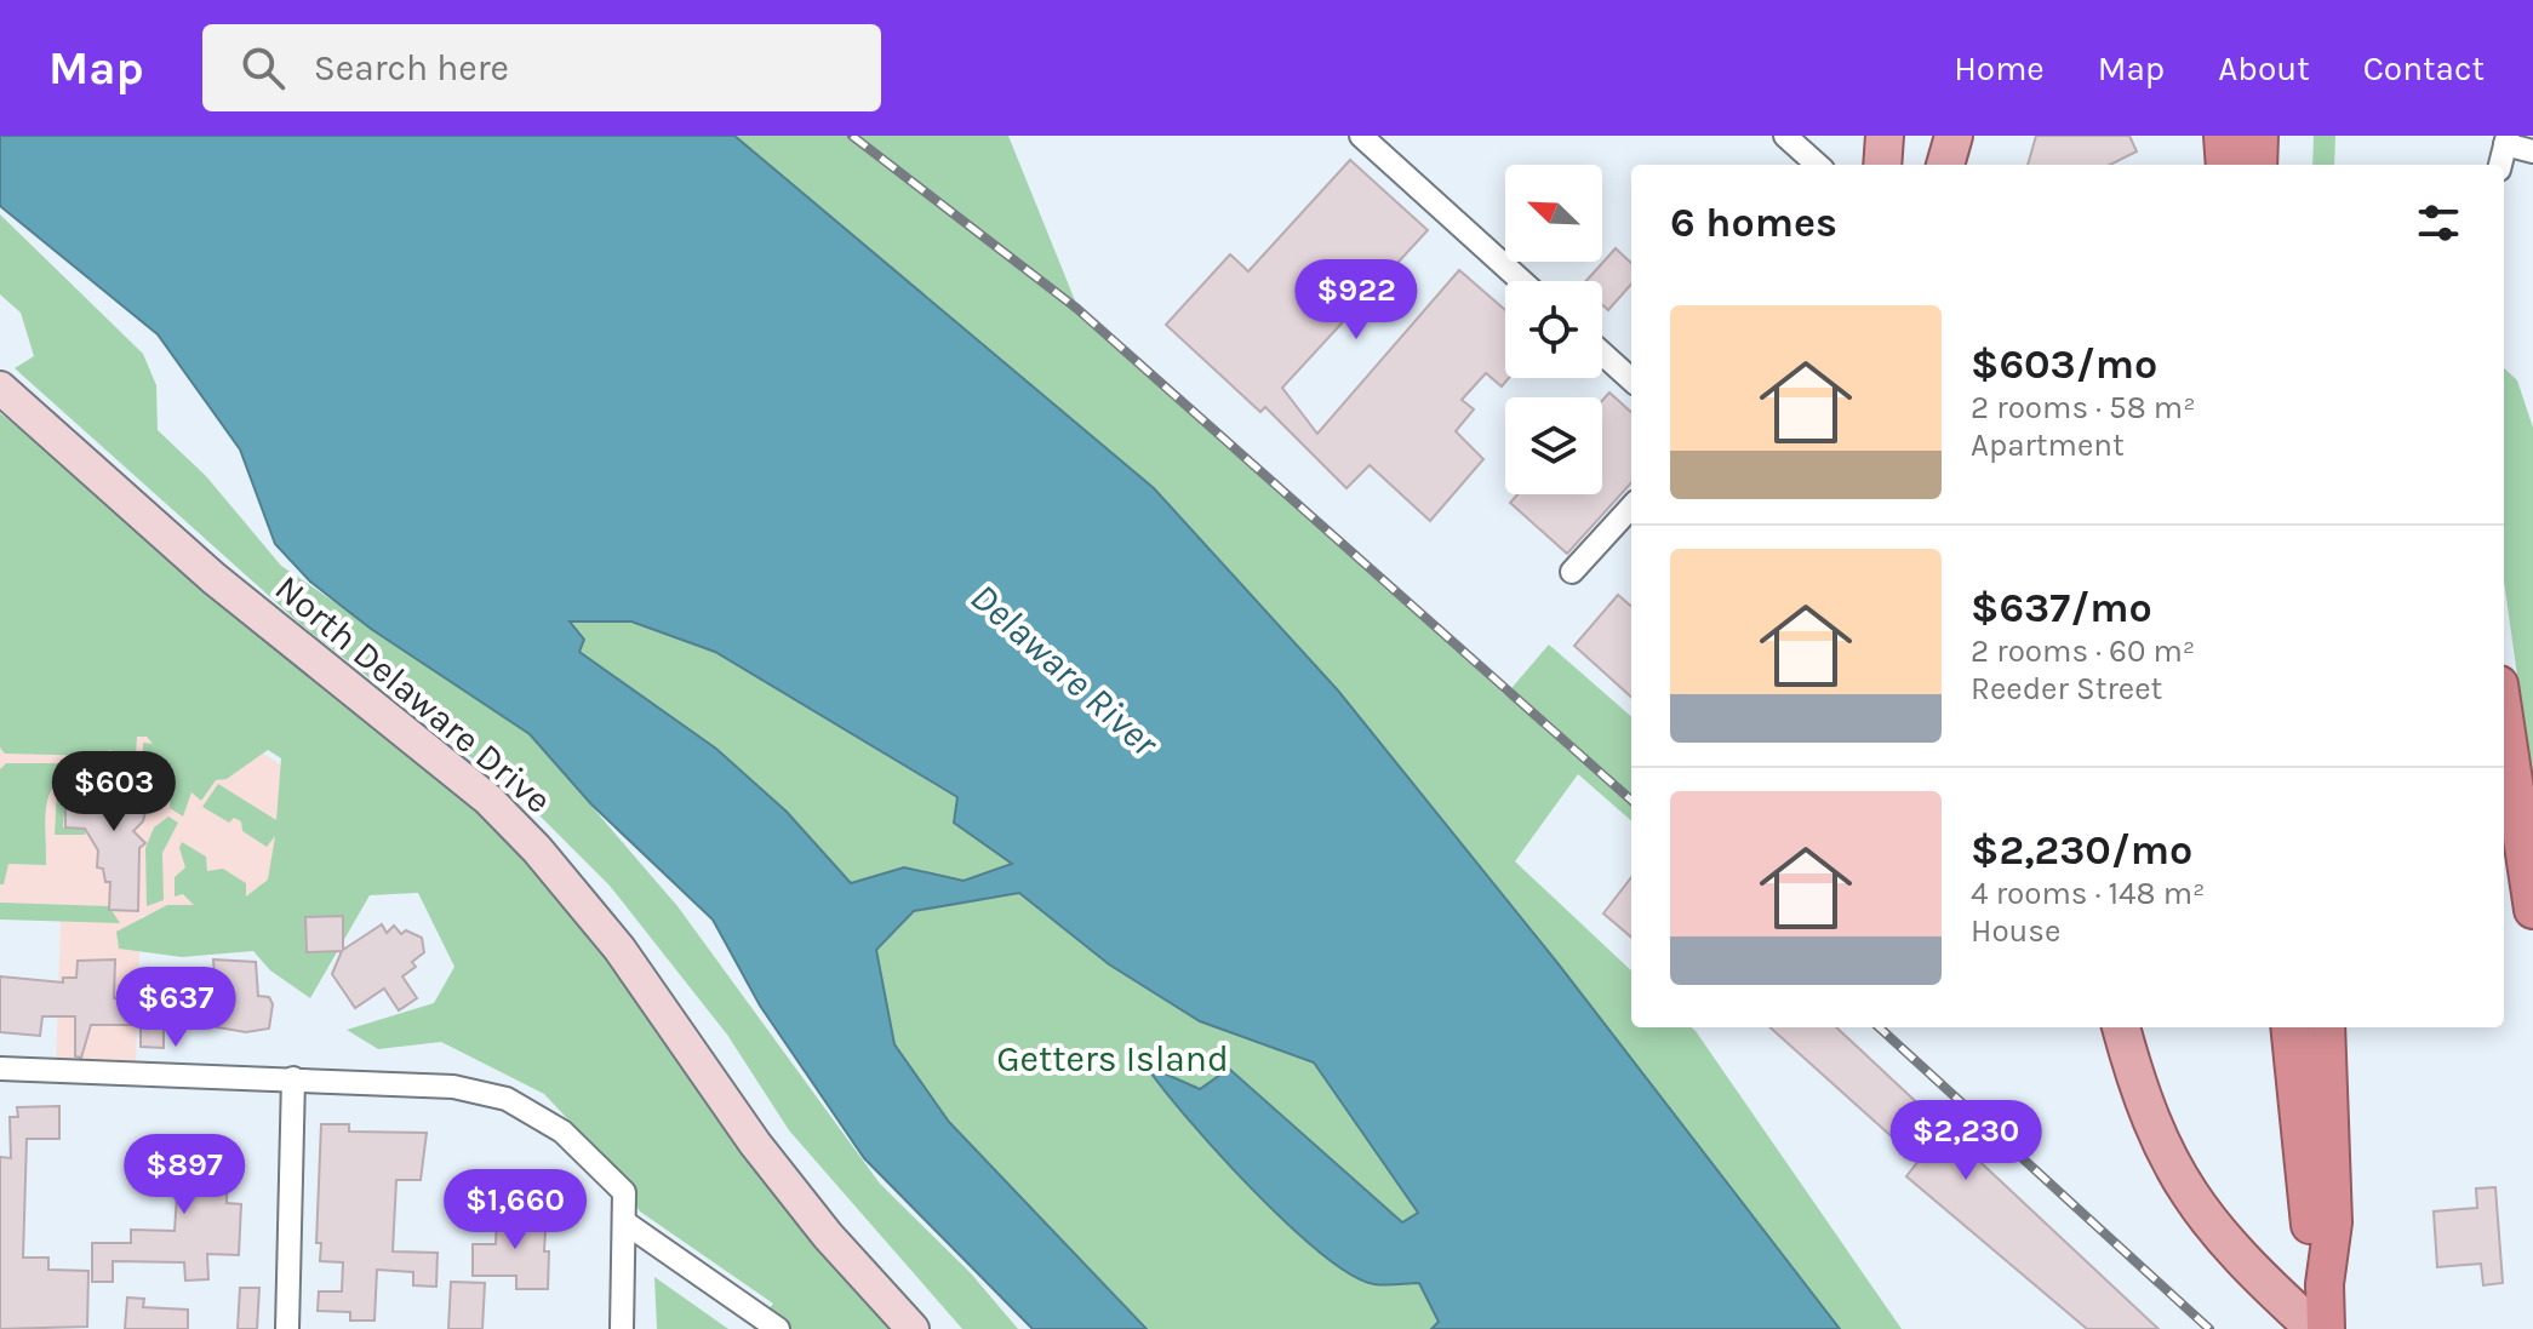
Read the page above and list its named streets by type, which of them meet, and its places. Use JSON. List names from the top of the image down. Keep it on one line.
{"streets":{"main road":["North Delaware Drive"]},"water":["Delaware River"],"parks":["Getters Island"],"north":"top left","page":{"header":"Map","search":"Search here","nav":["Home","Map","About","Contact"],"heading":"6 homes","price":["$922","$603","$637","$2,230","$897","$1,660"],"list":[{"name":"$603/mo","note":"2 rooms · 58 m² · Apartment"},{"name":"$637/mo","note":"2 rooms · 60 m² · Reeder Street"},{"name":"$2,230/mo","note":"4 rooms · 148 m² · House"}]}}
